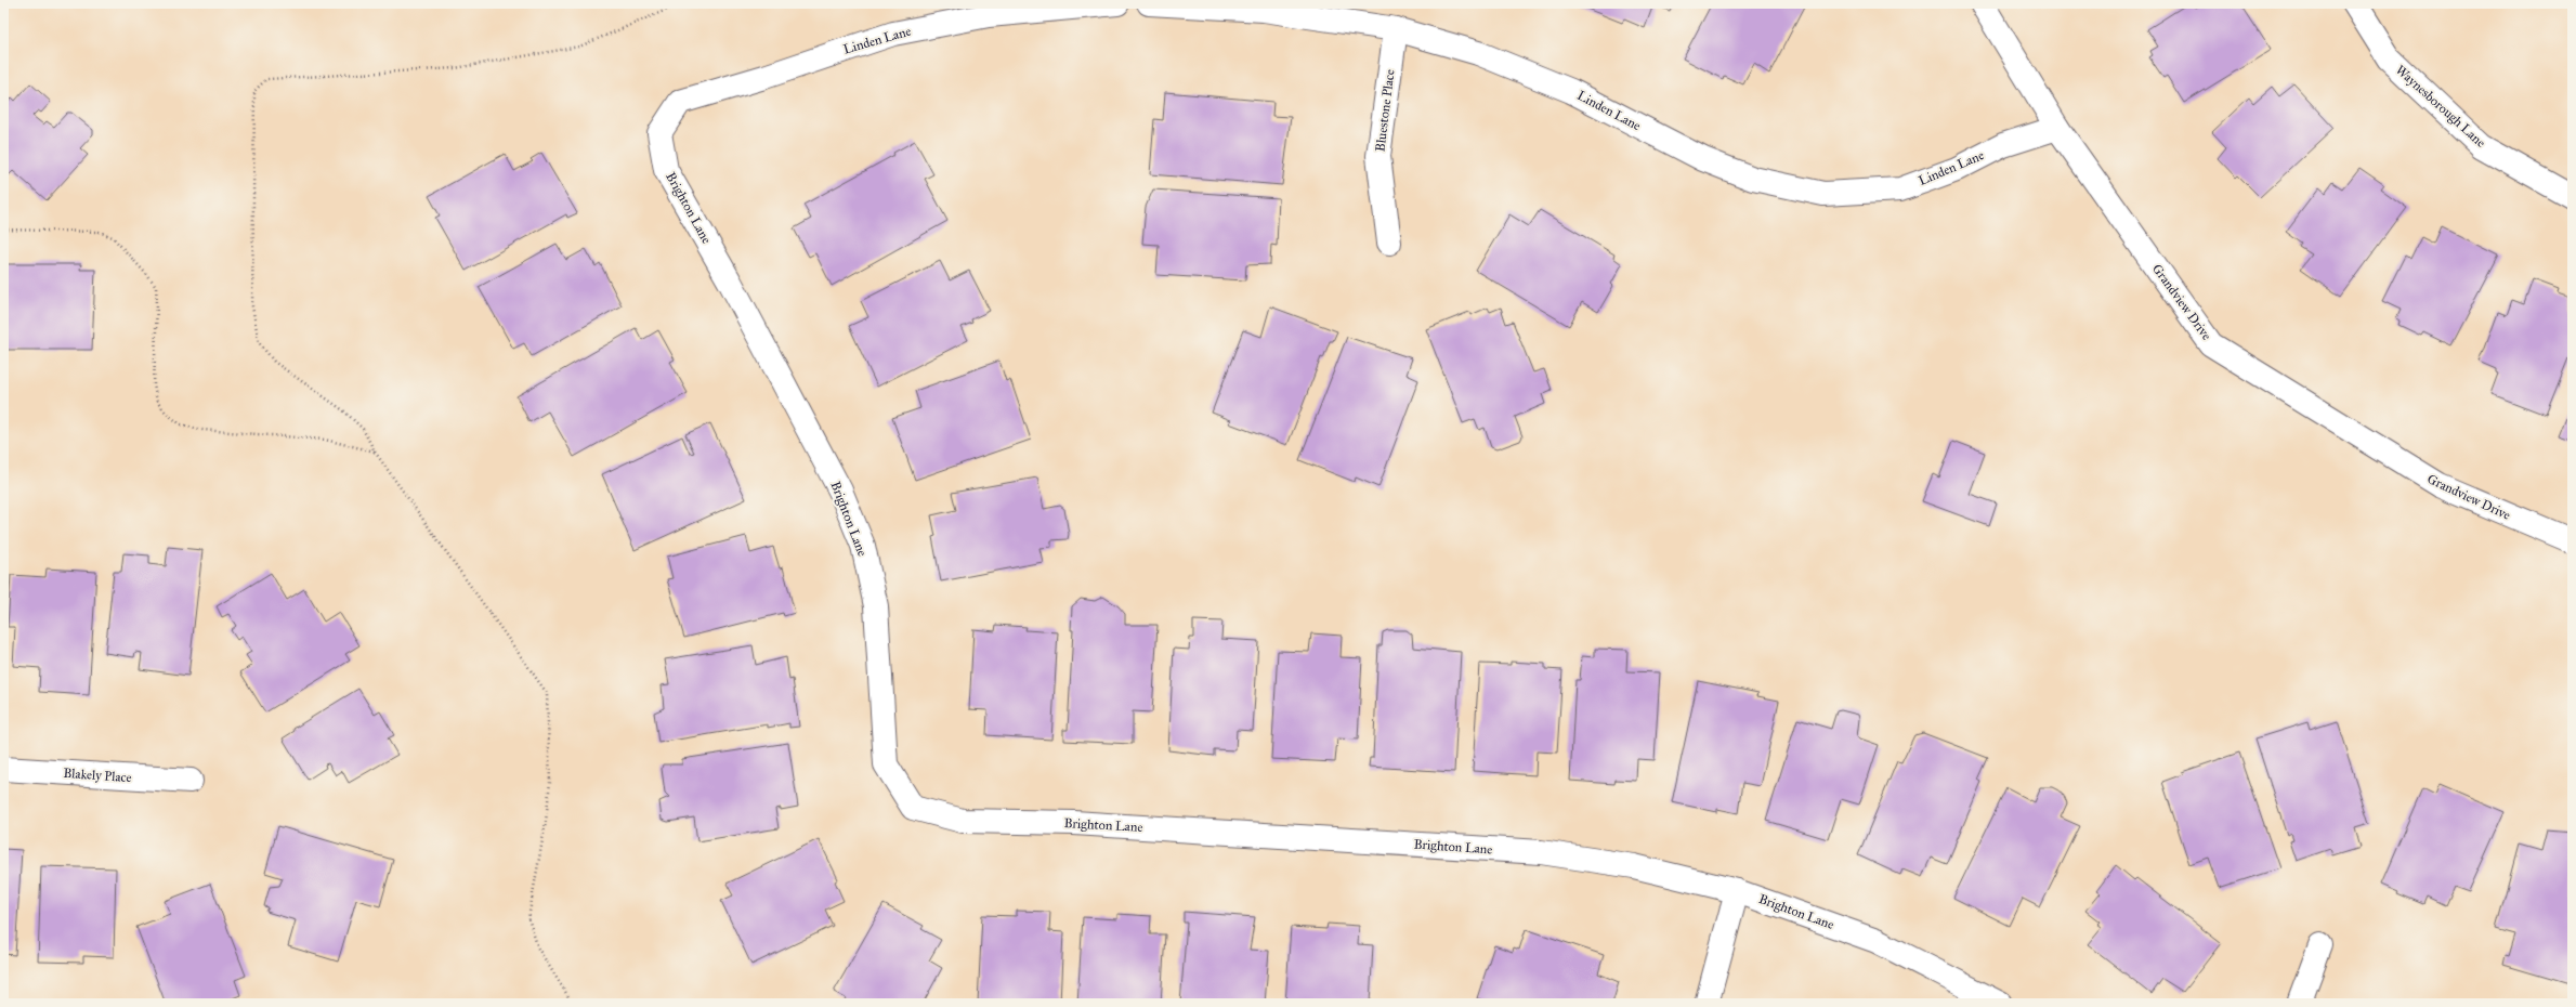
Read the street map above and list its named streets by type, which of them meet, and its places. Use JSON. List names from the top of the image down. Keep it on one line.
{"streets":{"street":["Linden Lane","Waynesborough Lane","Bluestone Place","Brighton Lane","Grandview Drive","Blakely Place"]},"crossings":[["Linden Lane","Bluestone Place"],["Linden Lane","Brighton Lane"],["Linden Lane","Grandview Drive"]]}
